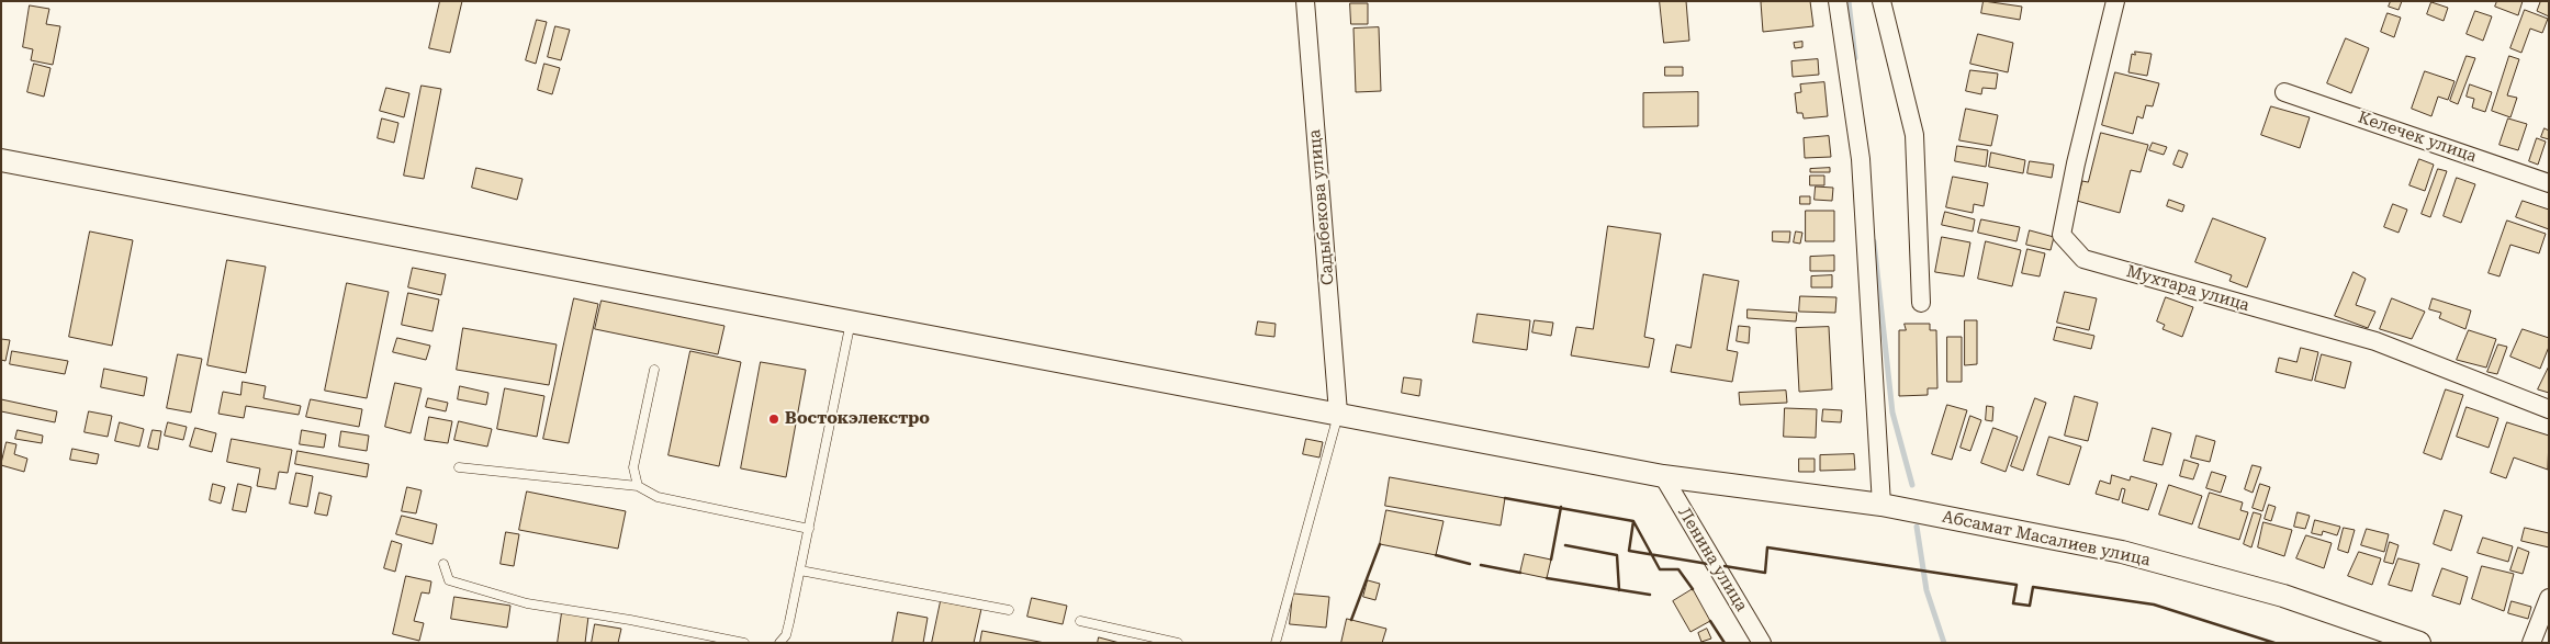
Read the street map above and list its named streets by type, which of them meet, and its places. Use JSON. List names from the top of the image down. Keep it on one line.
{"streets":{"street":["Келечек улица","Садыбекова улица","Мухтара улица","Абсамат Масалиев улица","Ленина улица"]},"crossings":[["Садыбекова улица","Абсамат Масалиев улица"],["Абсамат Масалиев улица","Ленина улица"]],"places":["Востокэлекстро"]}
